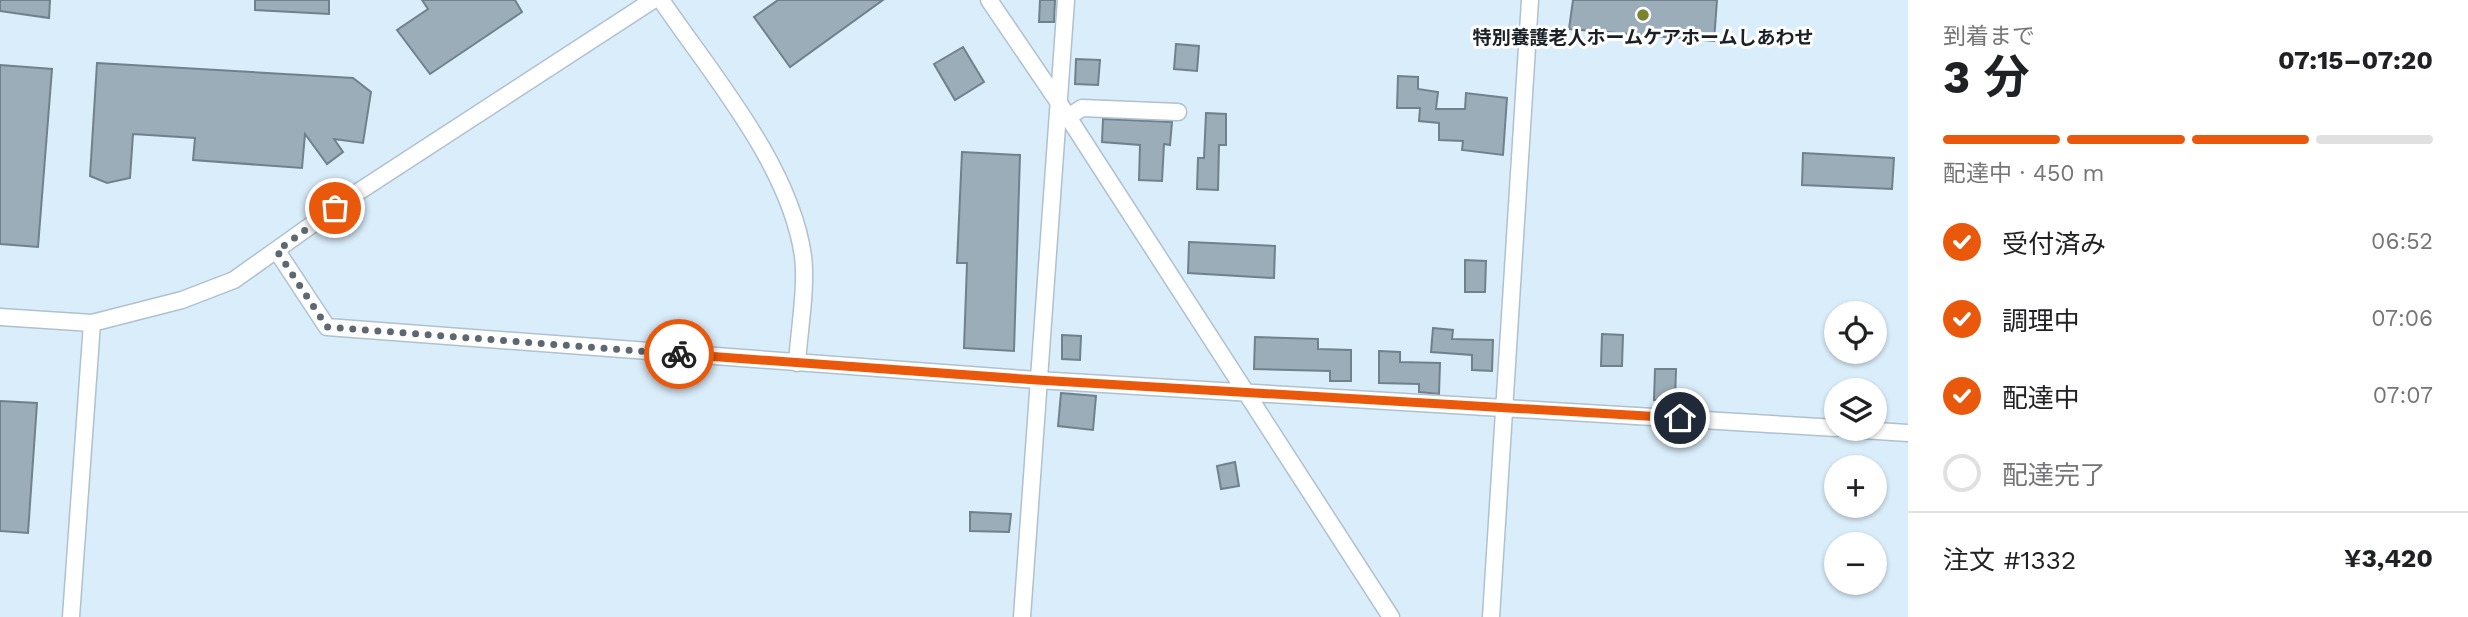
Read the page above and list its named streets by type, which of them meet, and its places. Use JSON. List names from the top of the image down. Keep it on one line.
{"places":["特別養護老人ホームケアホームしあわせ"],"page":{"heading":["3 分","到着まで","07:15–07:20"],"panel":["注文 #1332","¥3,420"],"bar":"配達中 · 450 m","list":[["受付済み","06:52"],["調理中","07:06"],["配達中","07:07"],"配達完了"],"map_buttons":["+","−"]}}
